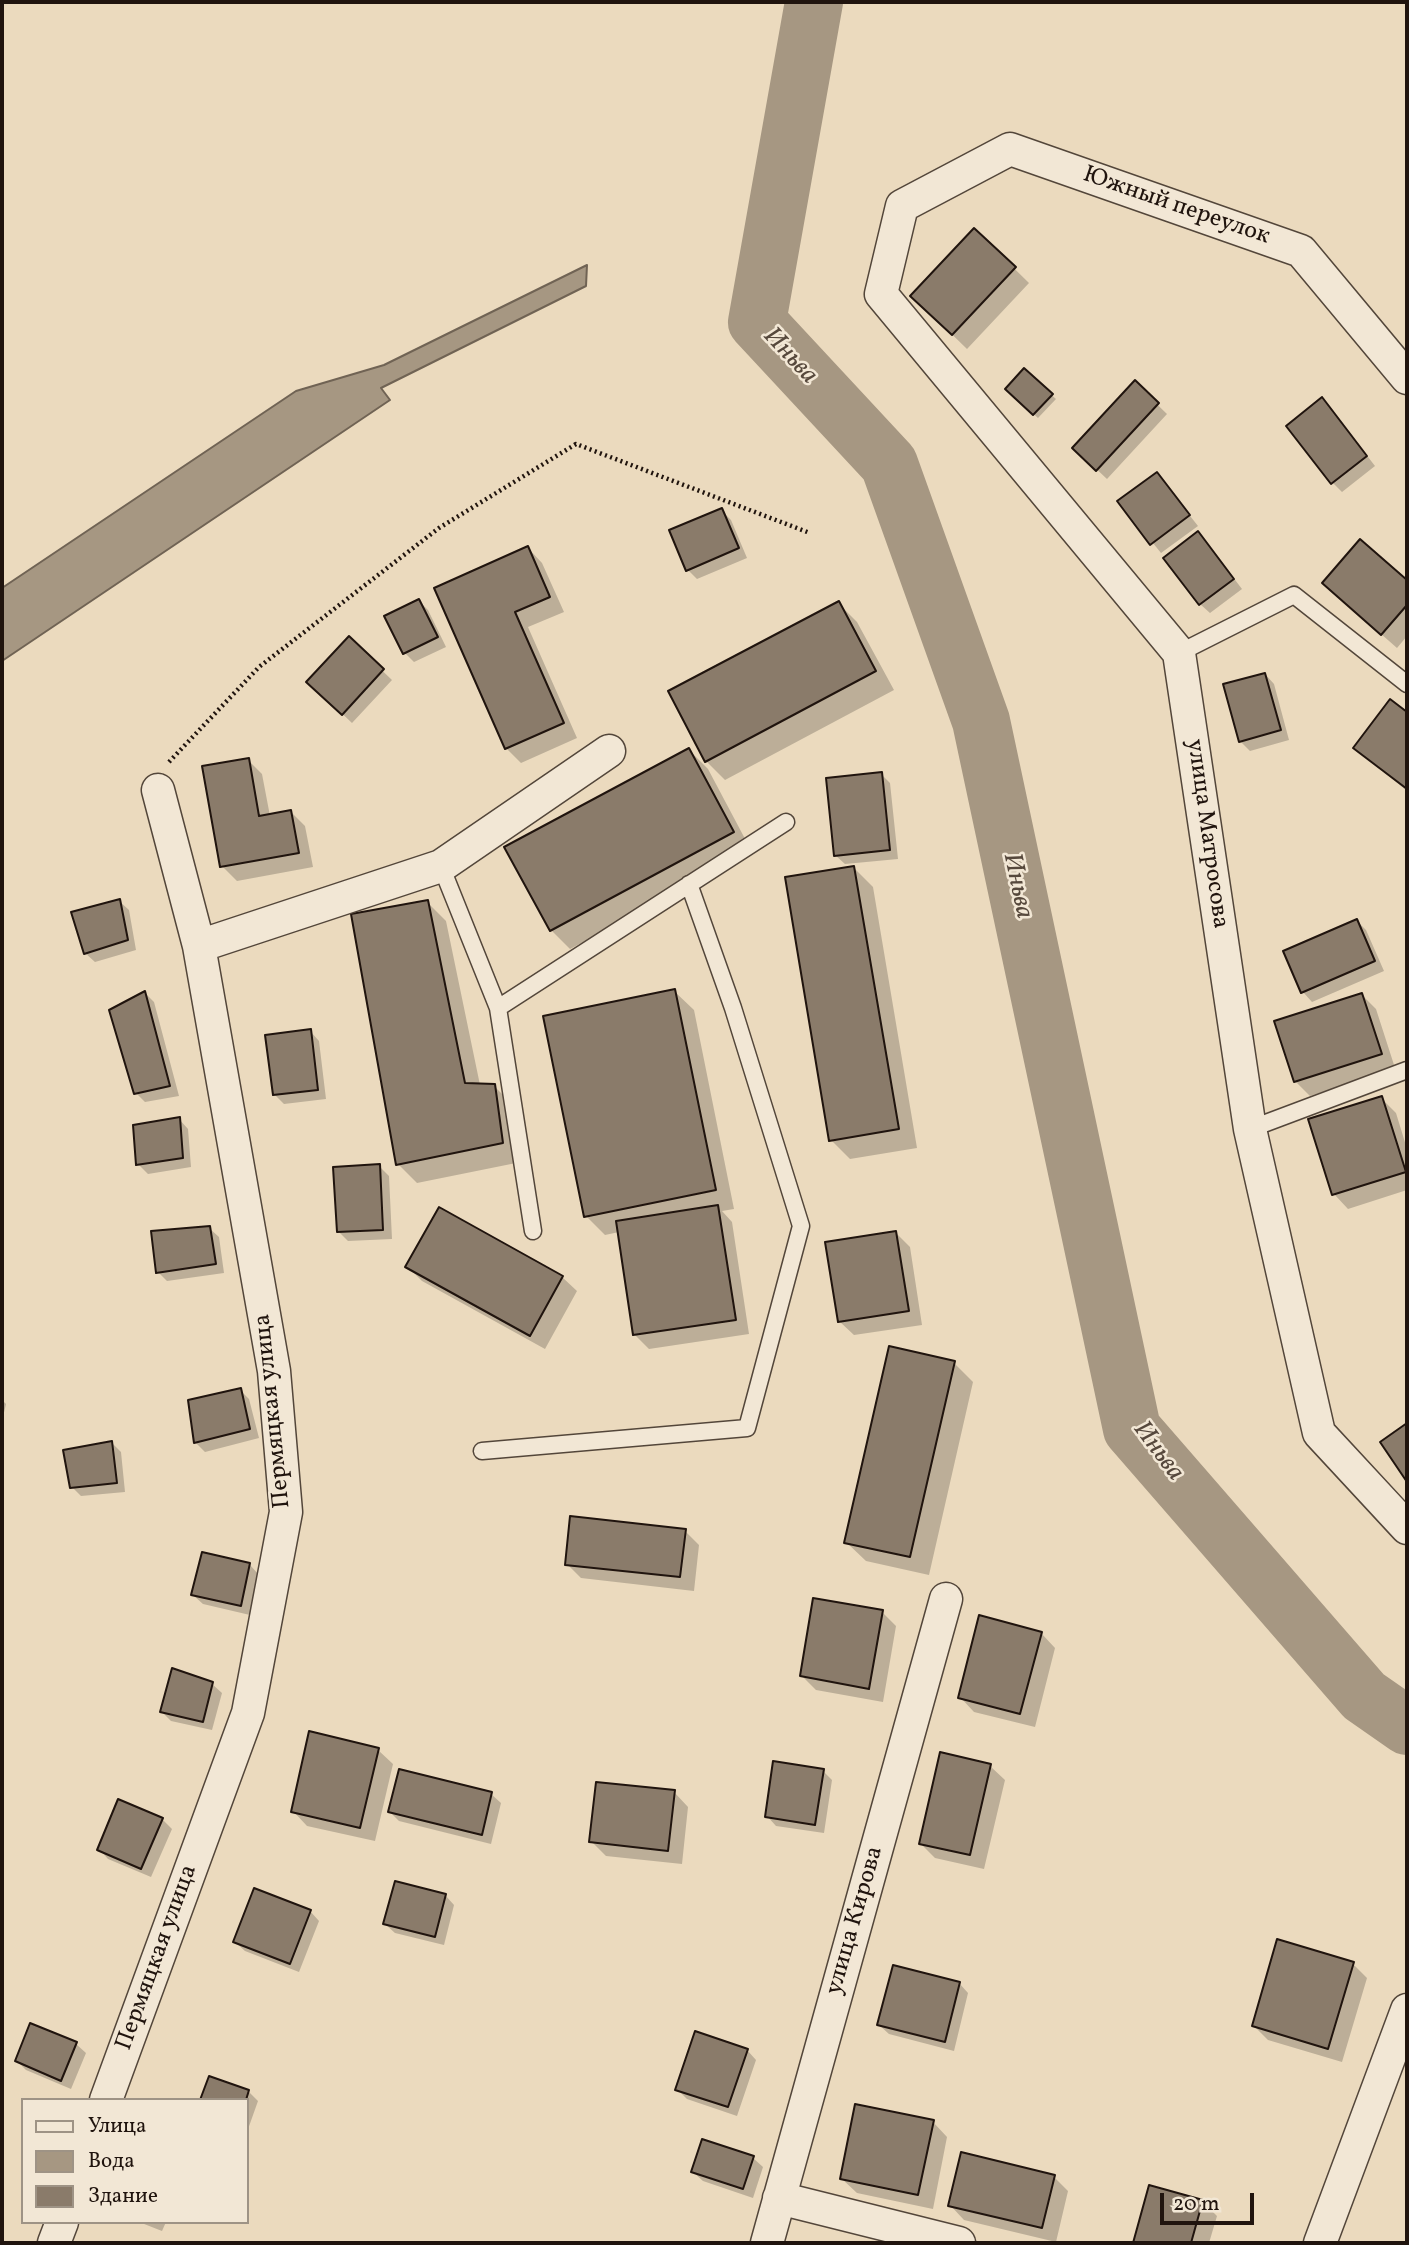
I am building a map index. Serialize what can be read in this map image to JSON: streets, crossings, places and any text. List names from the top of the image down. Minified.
{"streets":{"street":["Южный переулок","улица Матросова","Пермяцкая улица","улица Кирова"]},"crossings":[["Южный переулок","улица Матросова"]],"water":["Иньва"],"legend":["Улица","Вода","Здание"],"scale_bar":"20 m"}
